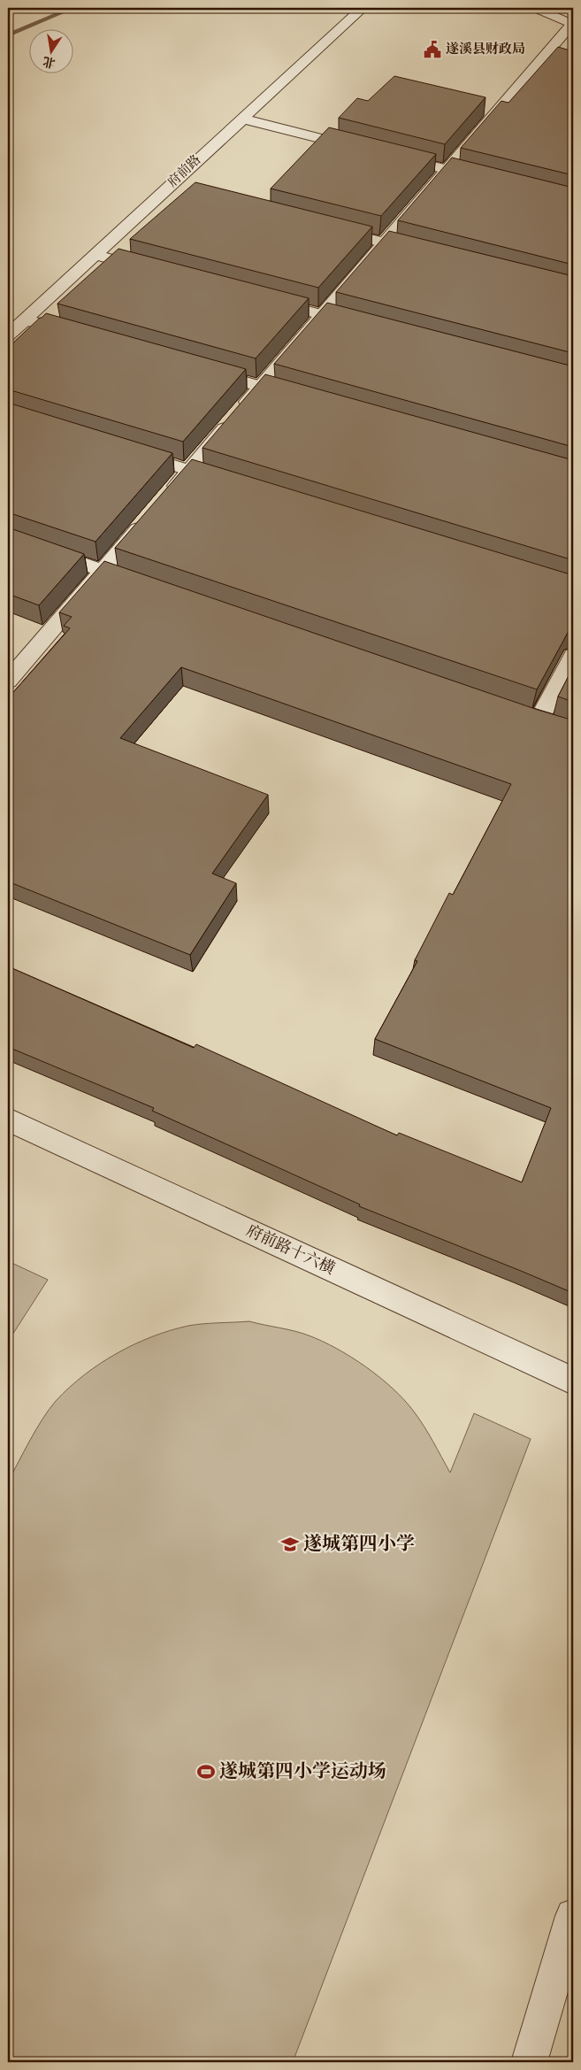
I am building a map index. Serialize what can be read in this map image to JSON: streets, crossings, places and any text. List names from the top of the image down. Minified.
{"streets":{"street":["府前路","府前路十六横"]},"places":{"public building":["遂溪县财政局"],"school or university":["遂城第四小学"],"sports":["遂城第四小学运动场"]},"north":"bottom"}
